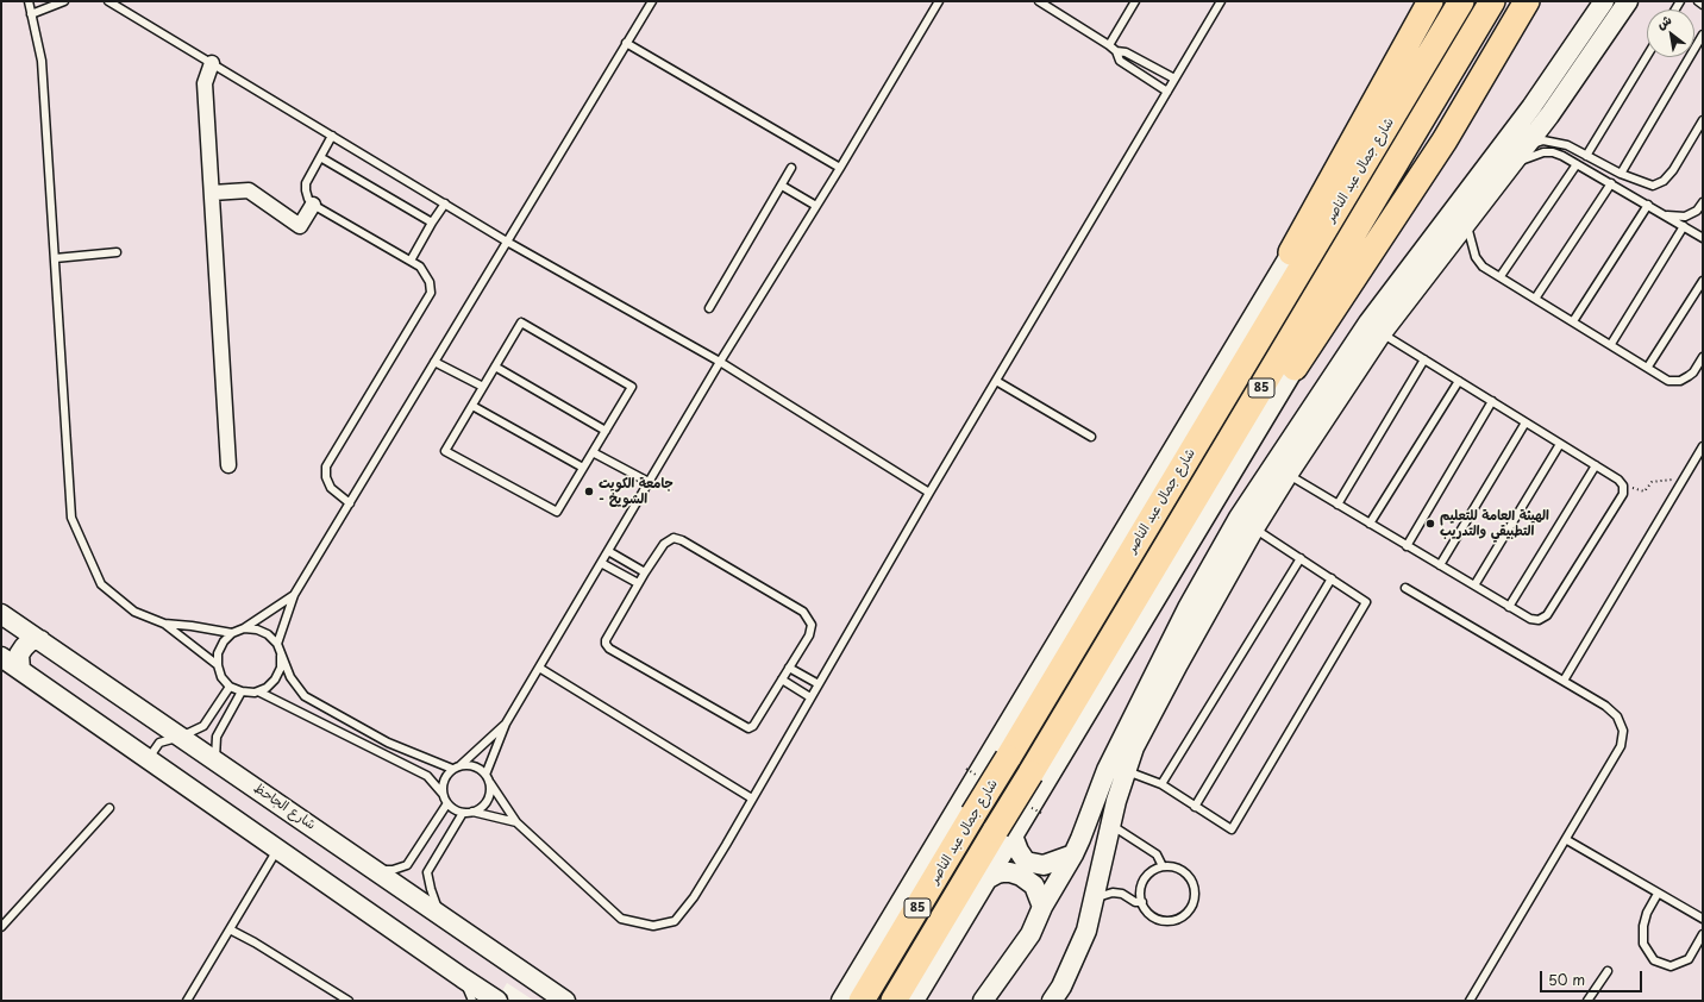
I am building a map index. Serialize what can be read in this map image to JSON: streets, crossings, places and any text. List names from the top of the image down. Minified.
{"streets":{"highway":["شارع جمال عبد الناصر","85"],"street":["شارع الجاحظ"]},"places":["جامعة الكويت - الشويخ","الهيئة العامة للتعليم التطبيقي والتدريب"],"scale_bar":"50 m","north":"top left"}
